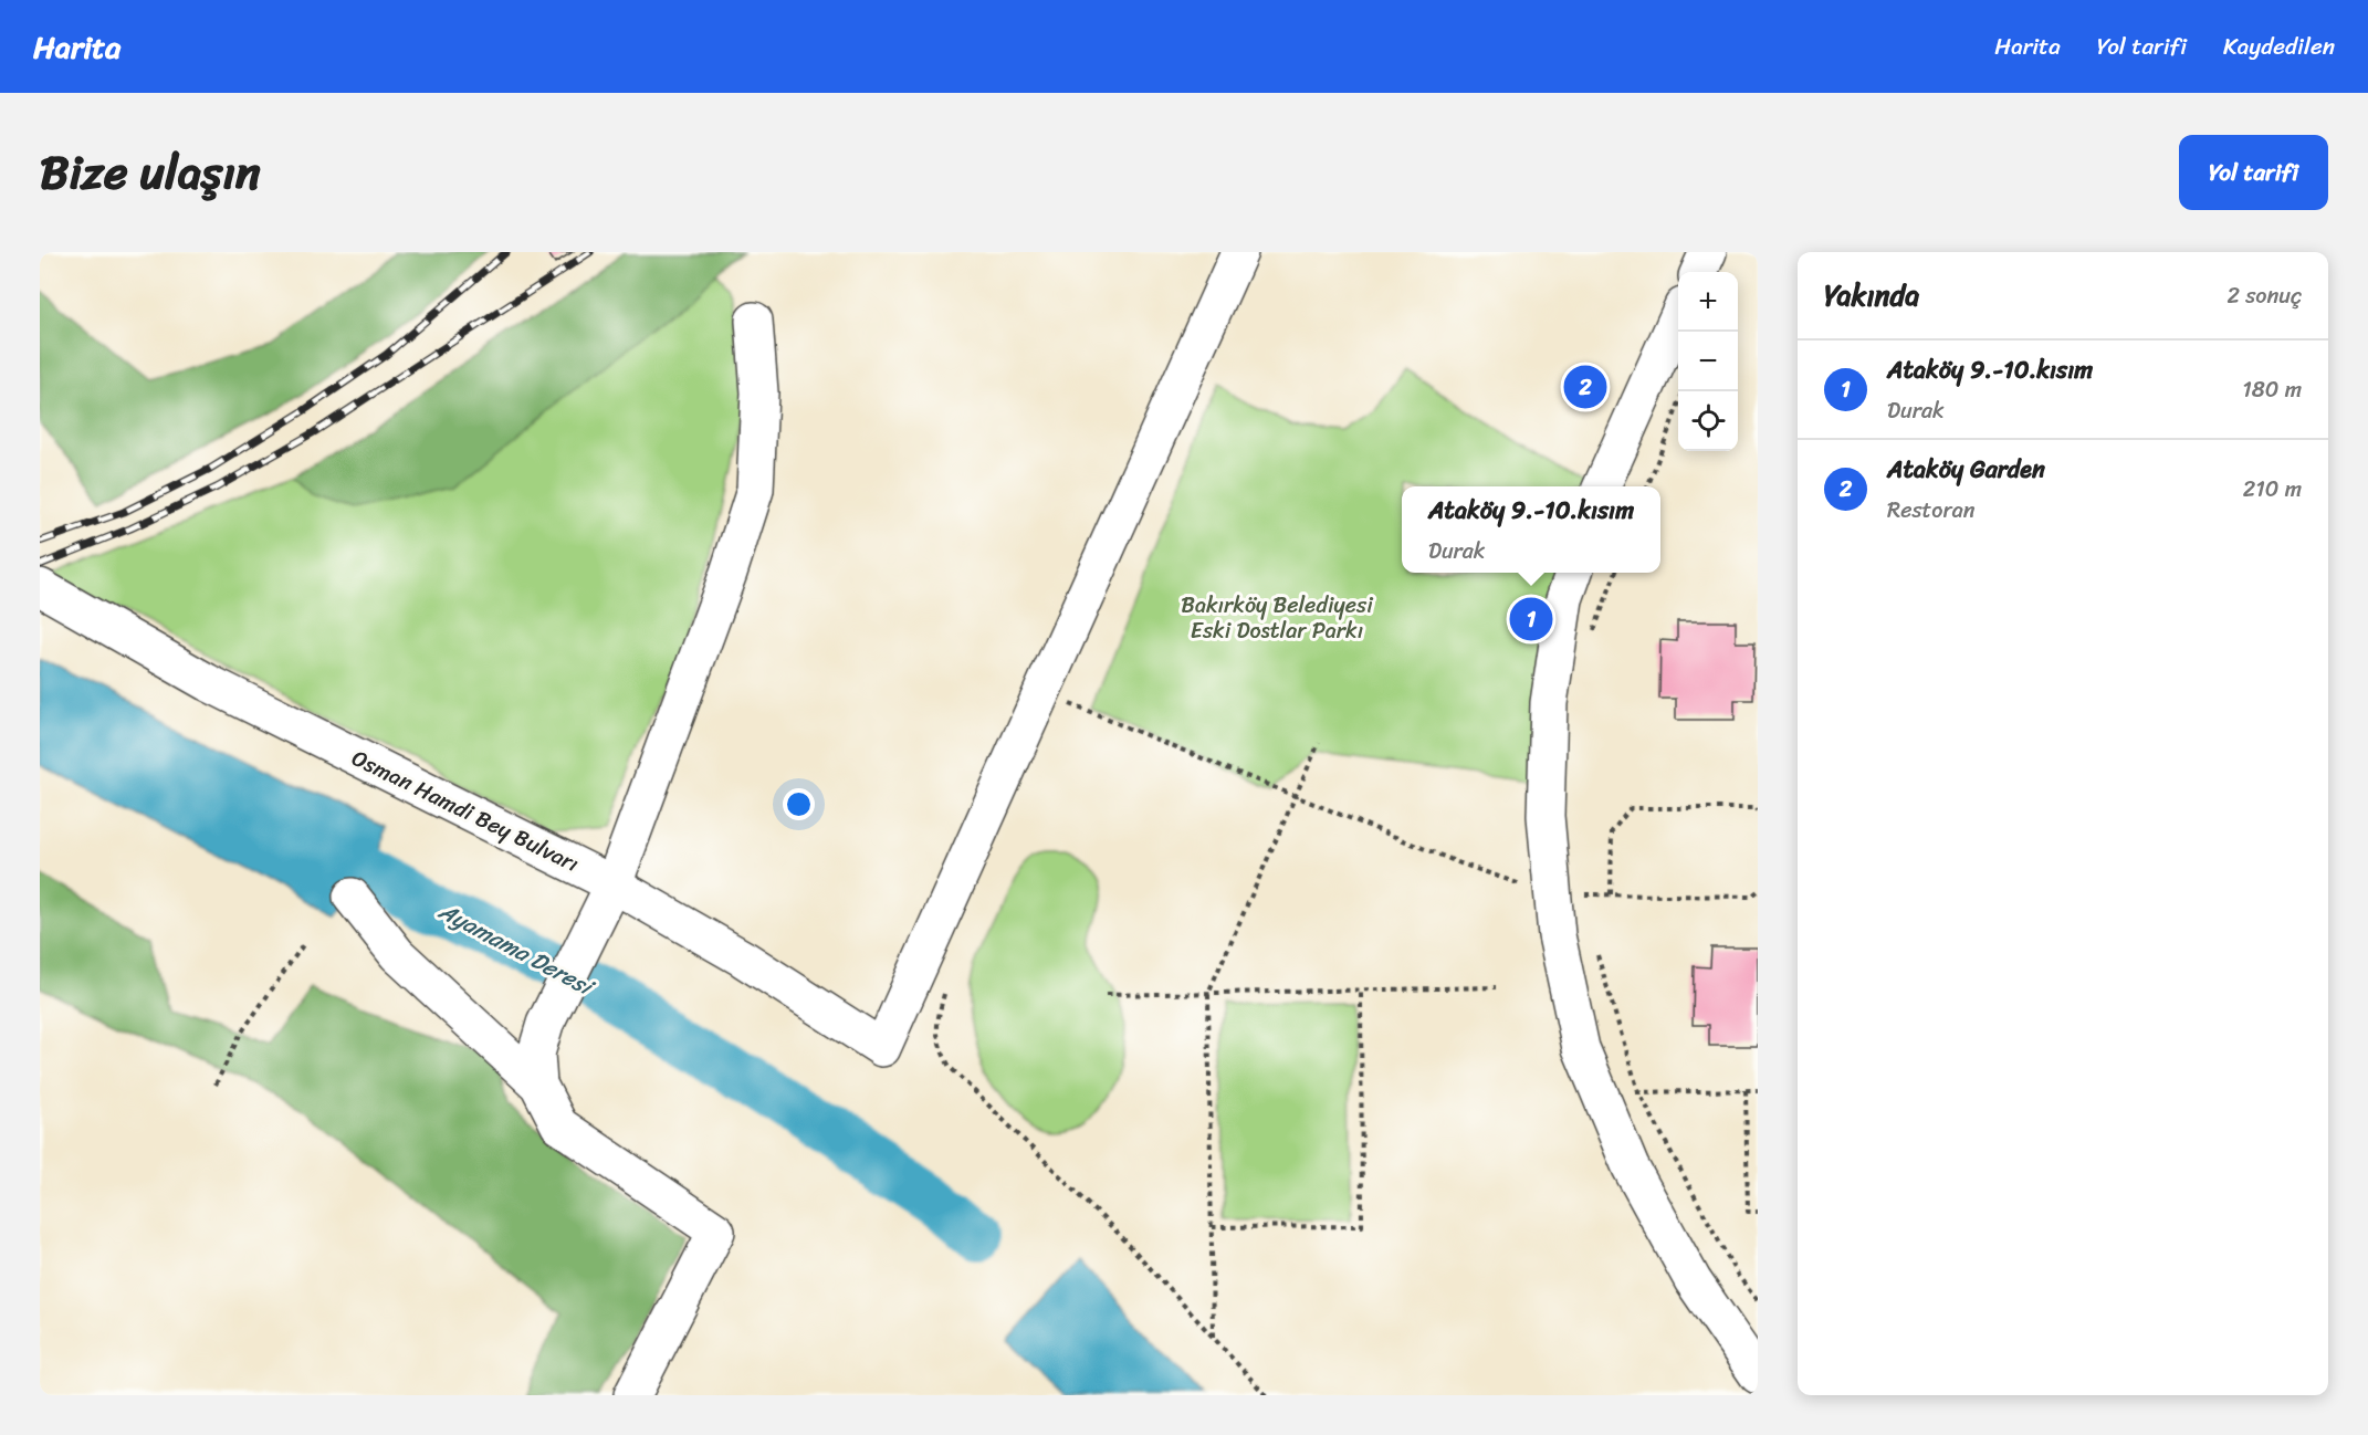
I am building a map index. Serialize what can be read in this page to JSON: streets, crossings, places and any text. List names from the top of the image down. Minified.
{"streets":{"street":["Osman Hamdi Bey Bulvarı"]},"water":["Ayamama Deresi"],"parks":["Bakırköy Belediyesi Eski Dostlar Parkı"],"page":{"header":"Harita","nav":["Harita","Yol tarifi","Kaydedilen"],"title":"Bize ulaşın","buttons":"Yol tarifi","heading":["Yakında","2 sonuç"],"map_buttons":["+","−"],"list":[{"mark":"1","name":"Ataköy 9.-10.kısım","note":"Durak","value":"180 m"},{"mark":"2","name":"Ataköy Garden","note":"Restoran","value":"210 m"}],"pins":["2","1"],"popup":["Ataköy 9.-10.kısım","Durak"]}}
